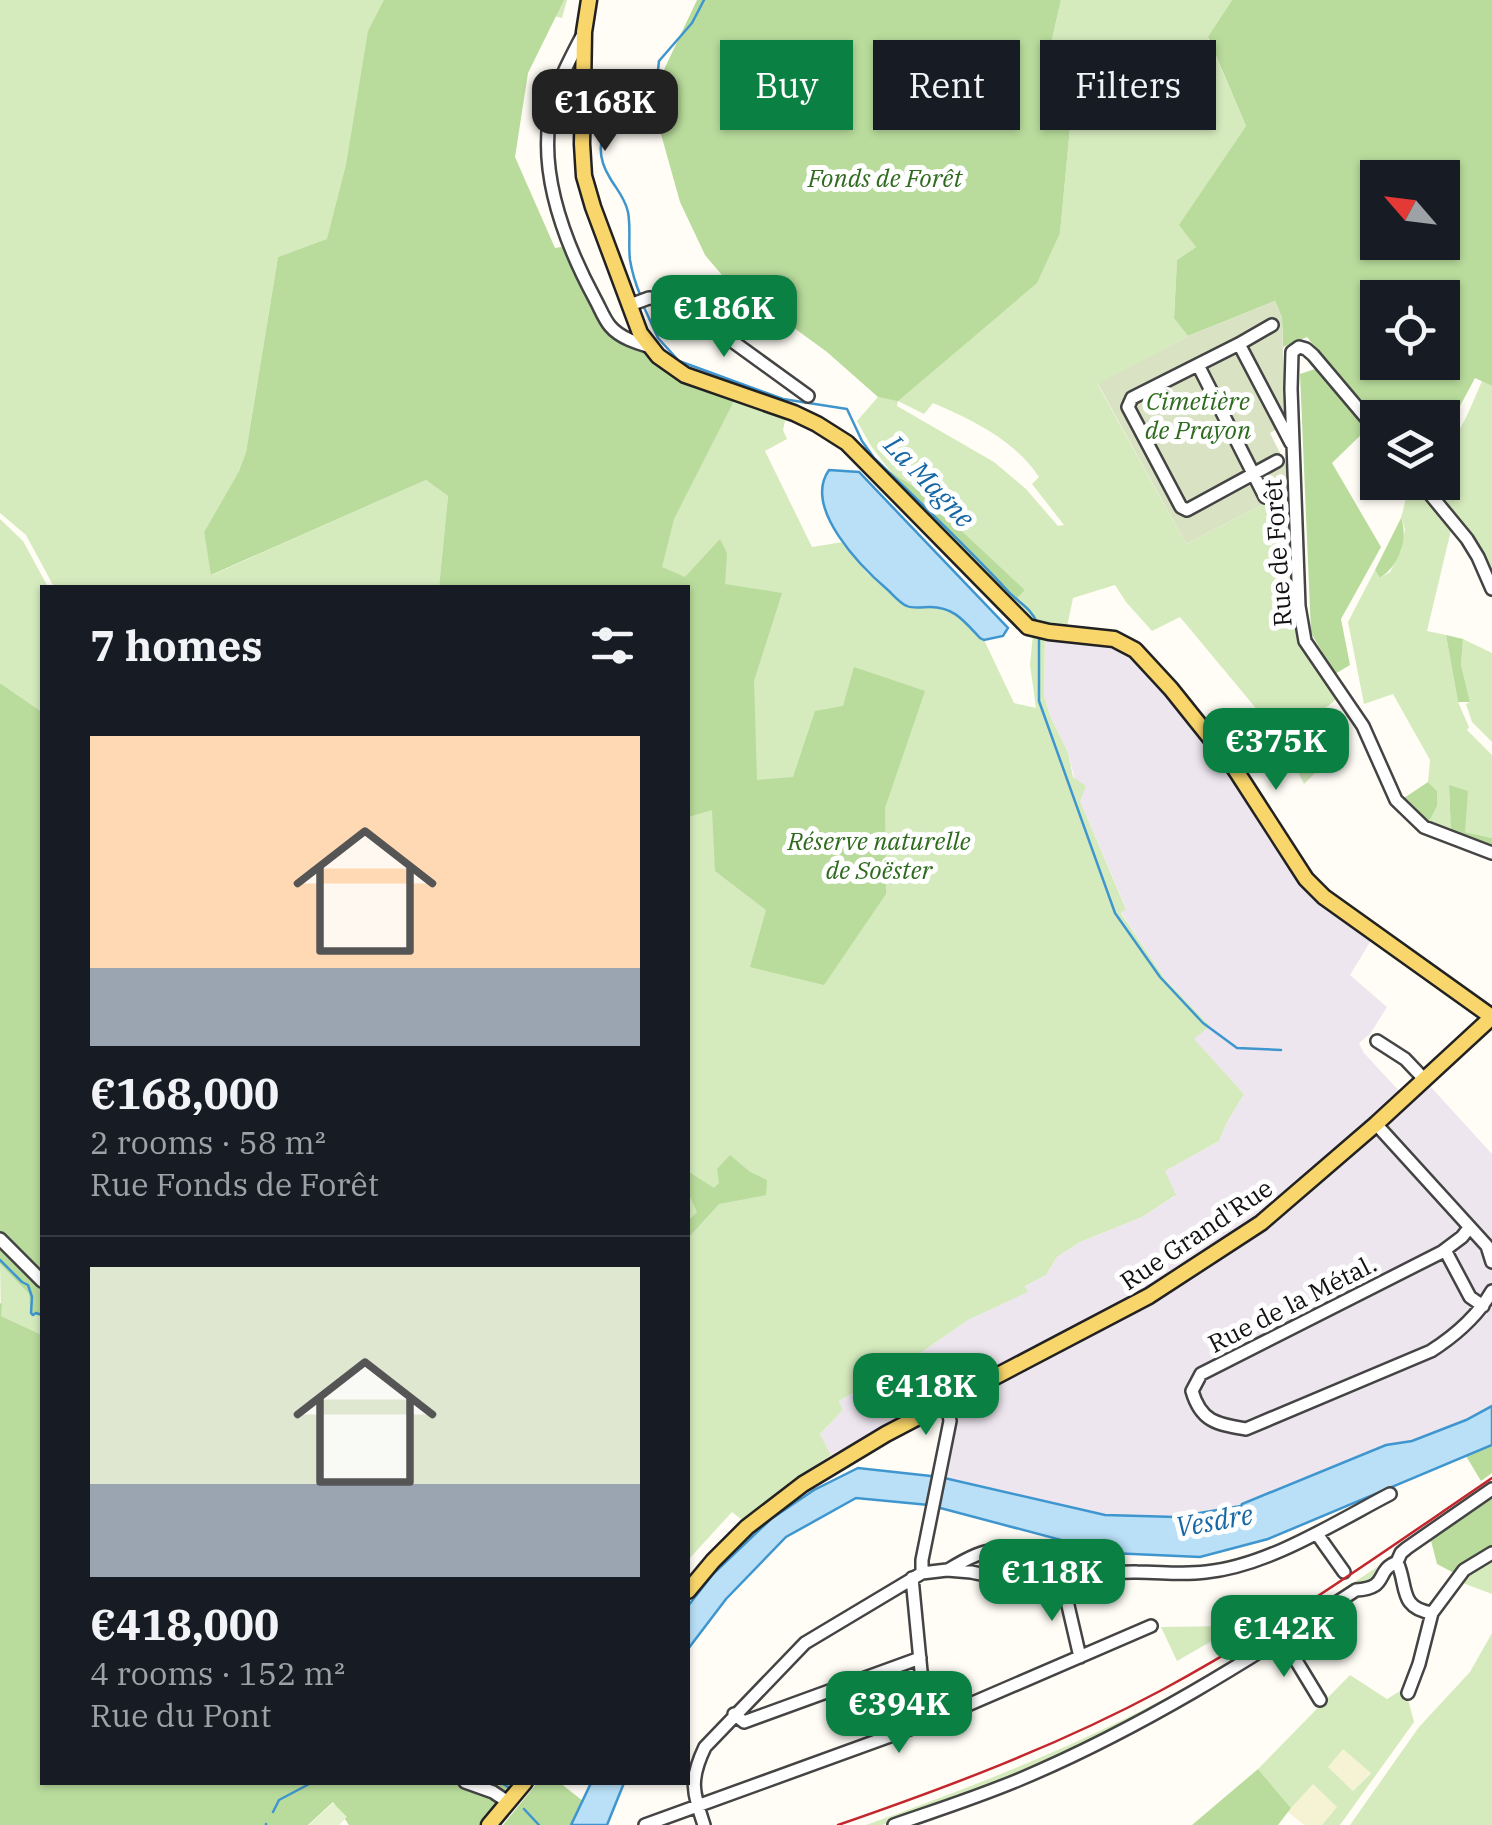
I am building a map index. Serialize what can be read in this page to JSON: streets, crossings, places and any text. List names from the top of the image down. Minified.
{"streets":{"main road":["Rue Grand'Rue"],"street":["Rue de Forêt","Rue de la Métal."]},"water":["La Magne","Vesdre"],"parks":["Fonds de Forêt","Cimetière de Prayon","Réserve naturelle de Soëster"],"north":"top left","page":{"chip":["Buy","Rent","Filters"],"price":["€168K","€186K","€375K","€418K","€118K","€142K","€394K"],"heading":"7 homes","list":[{"name":"€168,000","note":"2 rooms · 58 m² · Rue Fonds de Forêt"},{"name":"€418,000","note":"4 rooms · 152 m² · Rue du Pont"}]}}
